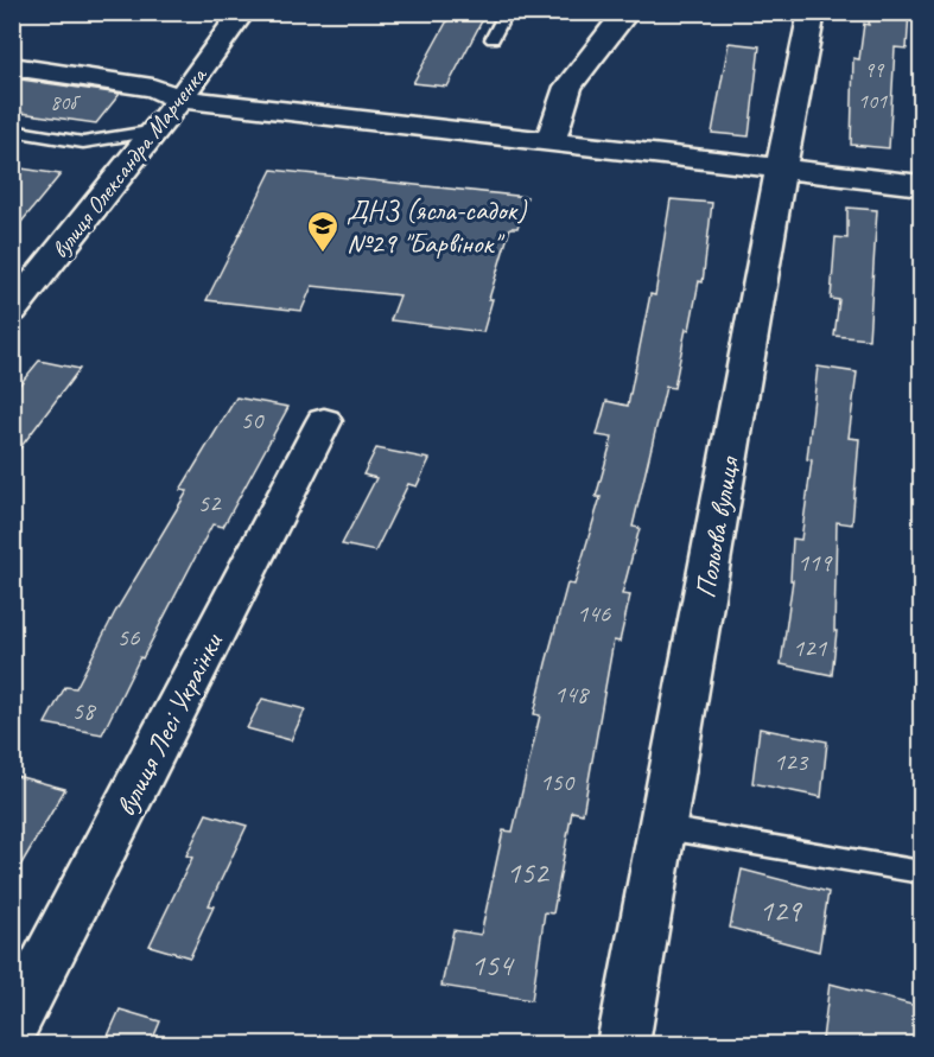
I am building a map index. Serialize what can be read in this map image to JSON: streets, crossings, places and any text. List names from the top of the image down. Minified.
{"streets":{"street":["вулиця Олександра Марченка","Польова вулиця","вулиця Лесі Українки"]},"places":{"school or university":["ДНЗ (ясла-садок) №29 \"Барвінок\""]},"house_numbers":["99","101","80б","50","52","119","146","56","121","148","58","123","150","152","129","154"]}
